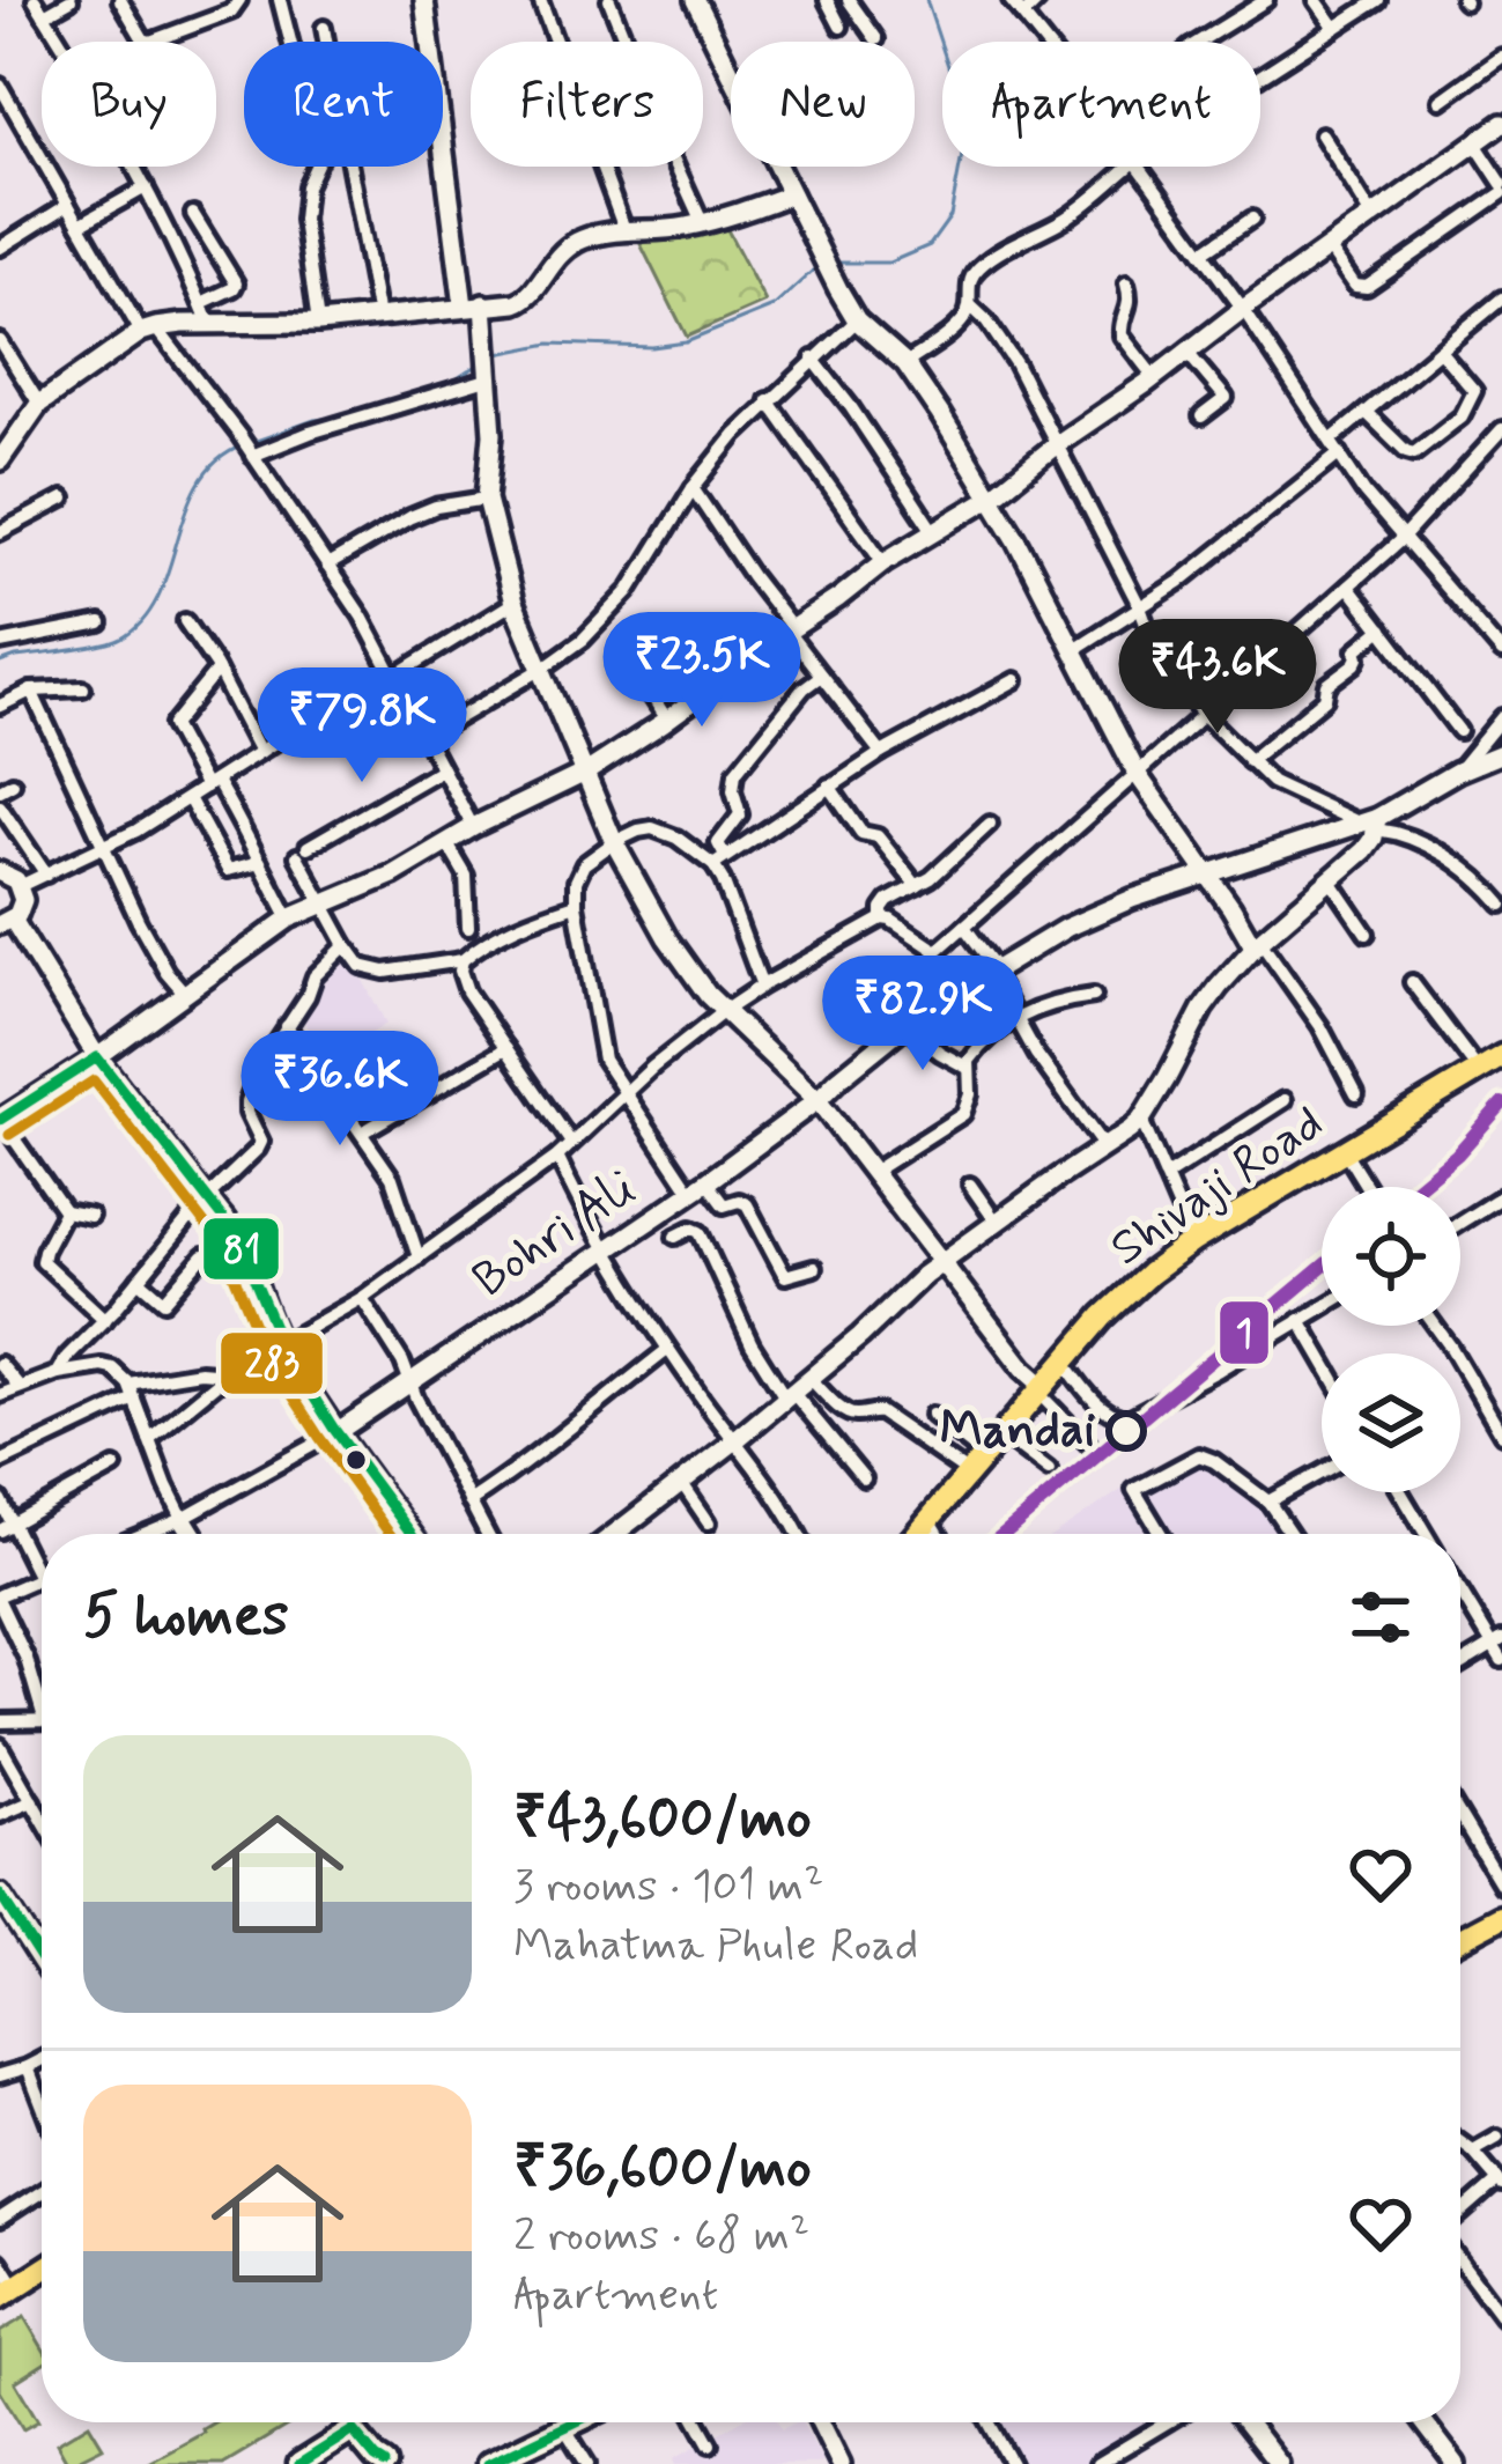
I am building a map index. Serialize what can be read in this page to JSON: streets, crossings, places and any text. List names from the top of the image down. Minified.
{"streets":{"highway":["Shivaji Road"],"street":["Bohri Ali"]},"places":["Mandai"],"lines":["transit line 81","transit line 283","transit line 1"],"page":{"chip":["Buy","Rent","Filters","New","Apartment"],"price":["₹23.5K","₹43.6K","₹79.8K","₹82.9K","₹36.6K"],"heading":"5 homes","list":[{"name":"₹43,600/mo","note":"3 rooms · 101 m² · Mahatma Phule Road"},{"name":"₹36,600/mo","note":"2 rooms · 68 m² · Apartment"}]}}
